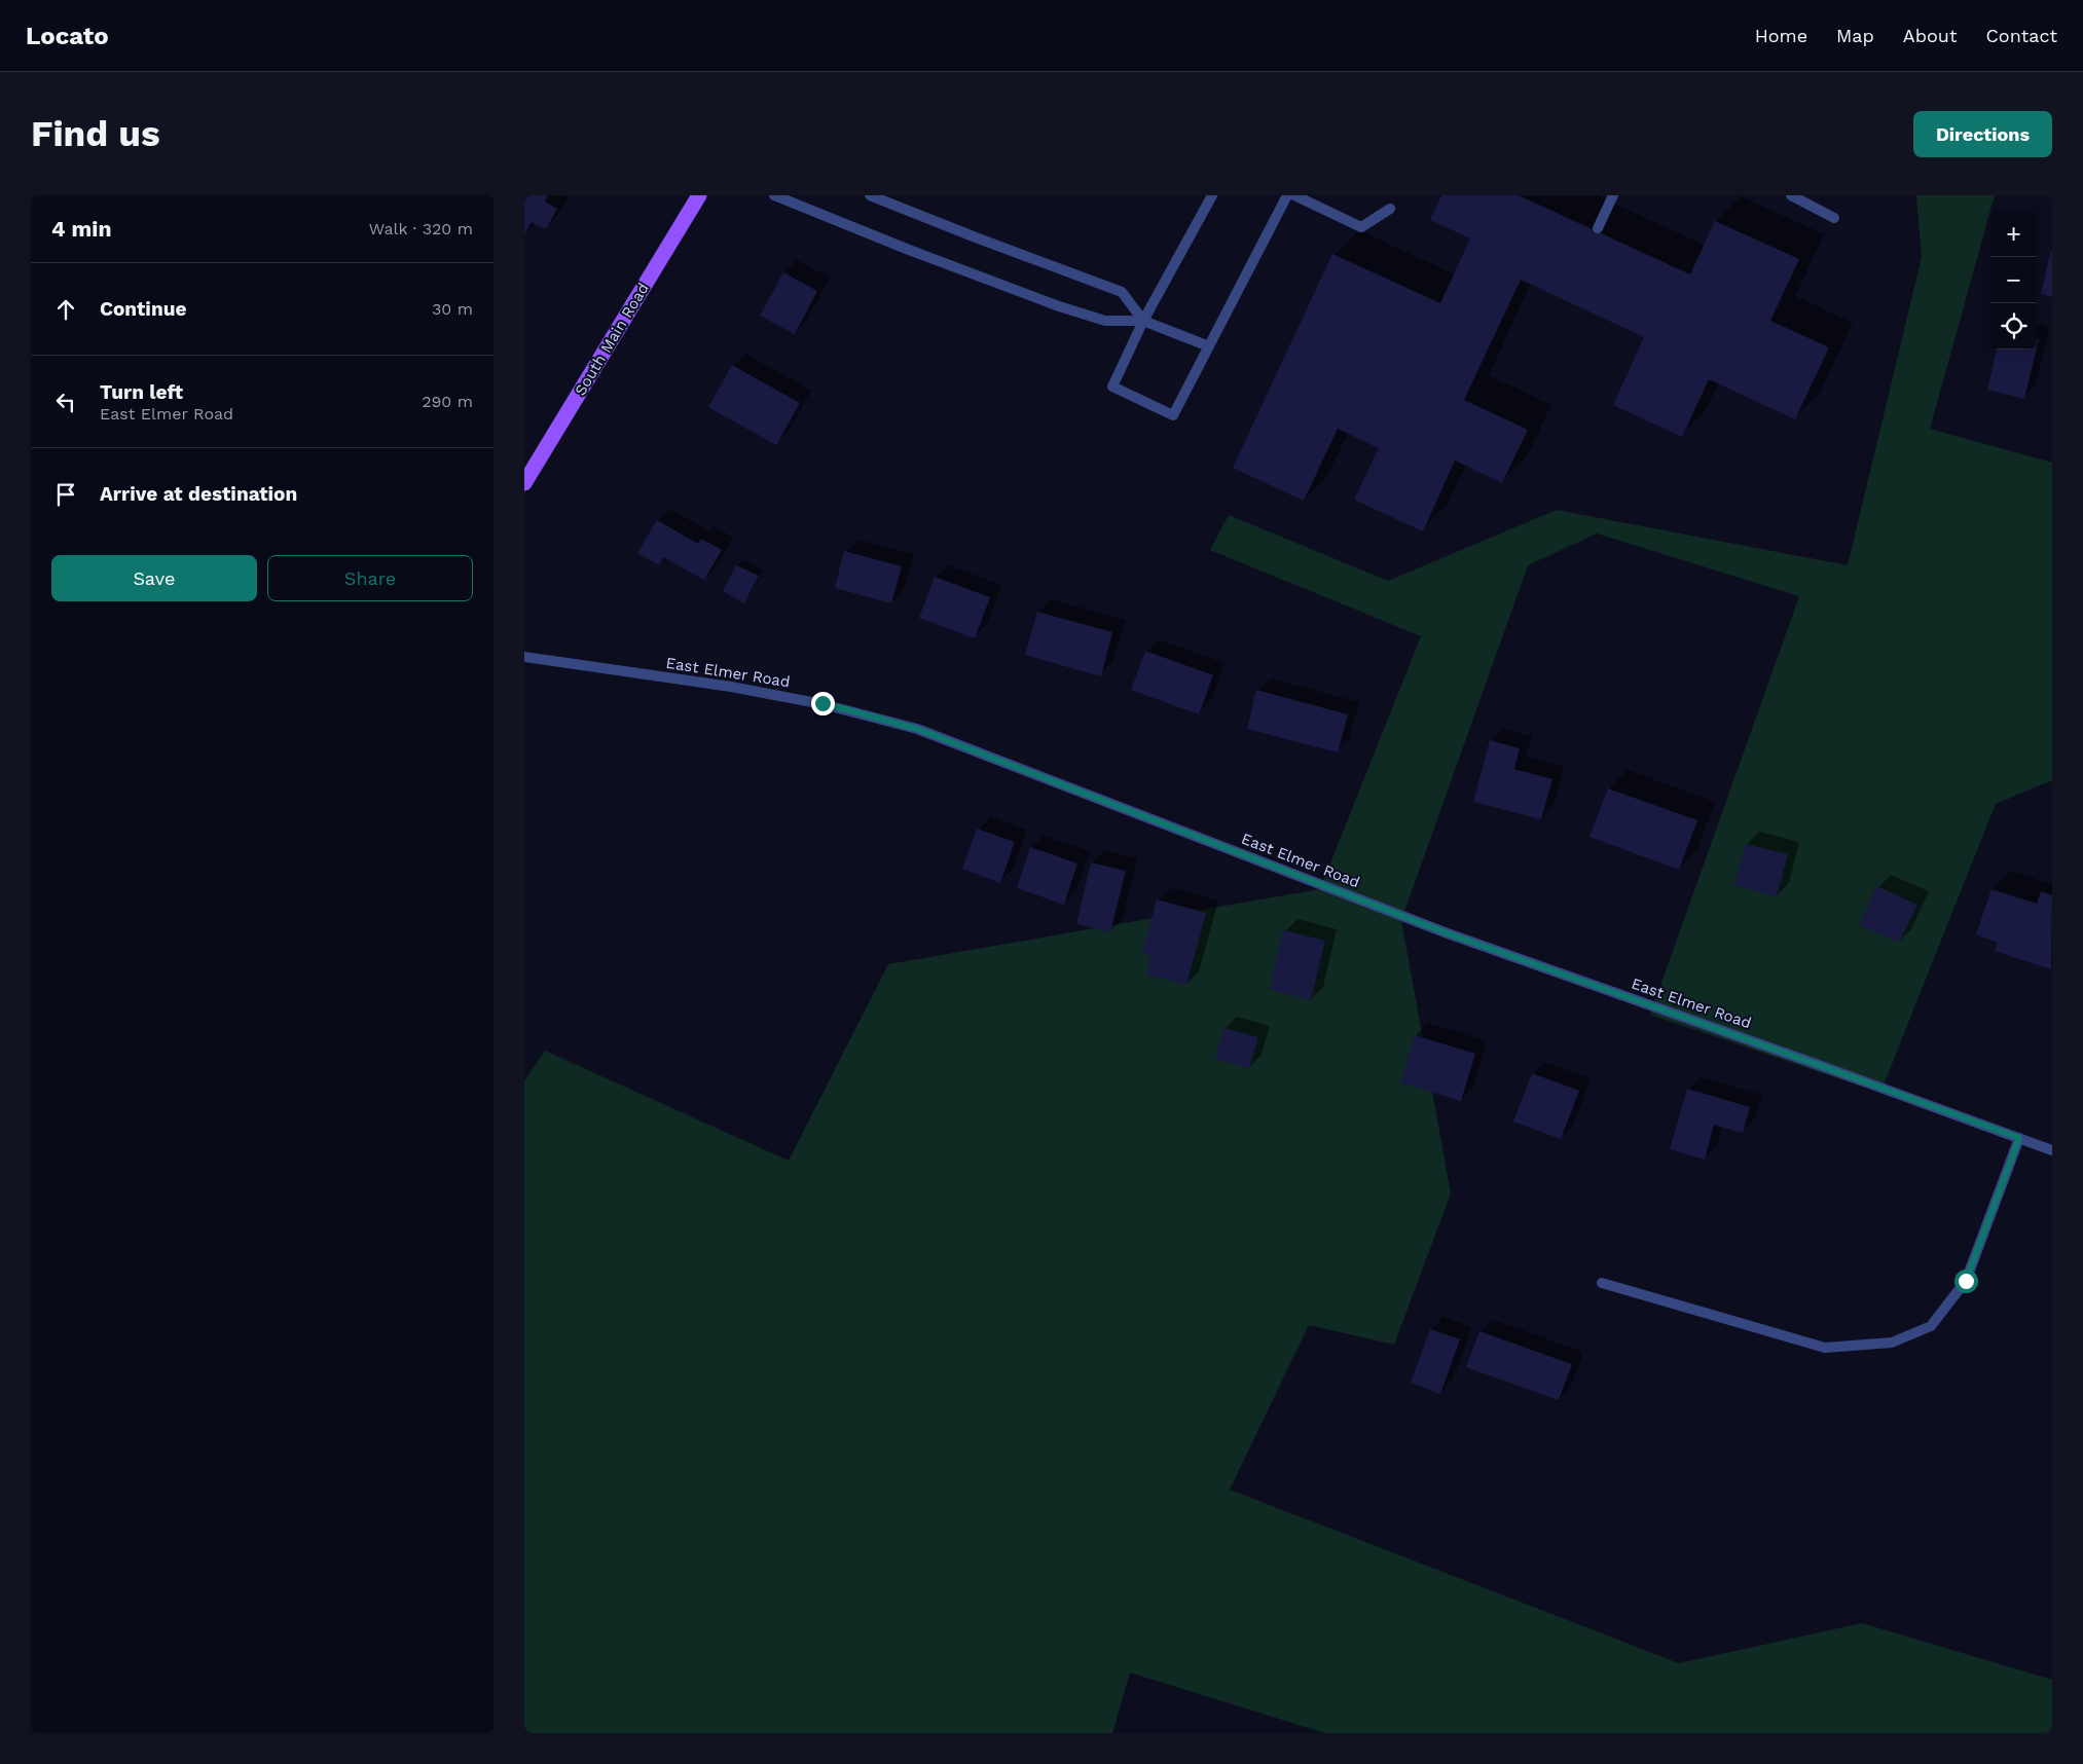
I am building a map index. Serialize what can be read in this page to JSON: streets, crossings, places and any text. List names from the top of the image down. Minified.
{"streets":{"main road":["South Main Road"],"street":["East Elmer Road"]},"page":{"header":"Locato","nav":["Home","Map","About","Contact"],"buttons":["Directions",["Save","Share"]],"title":"Find us","heading":["4 min","Walk · 320 m"],"map_buttons":["+","−"],"list":[["Continue","30 m"],["Turn left","East Elmer Road","290 m"],"Arrive at destination"]}}
